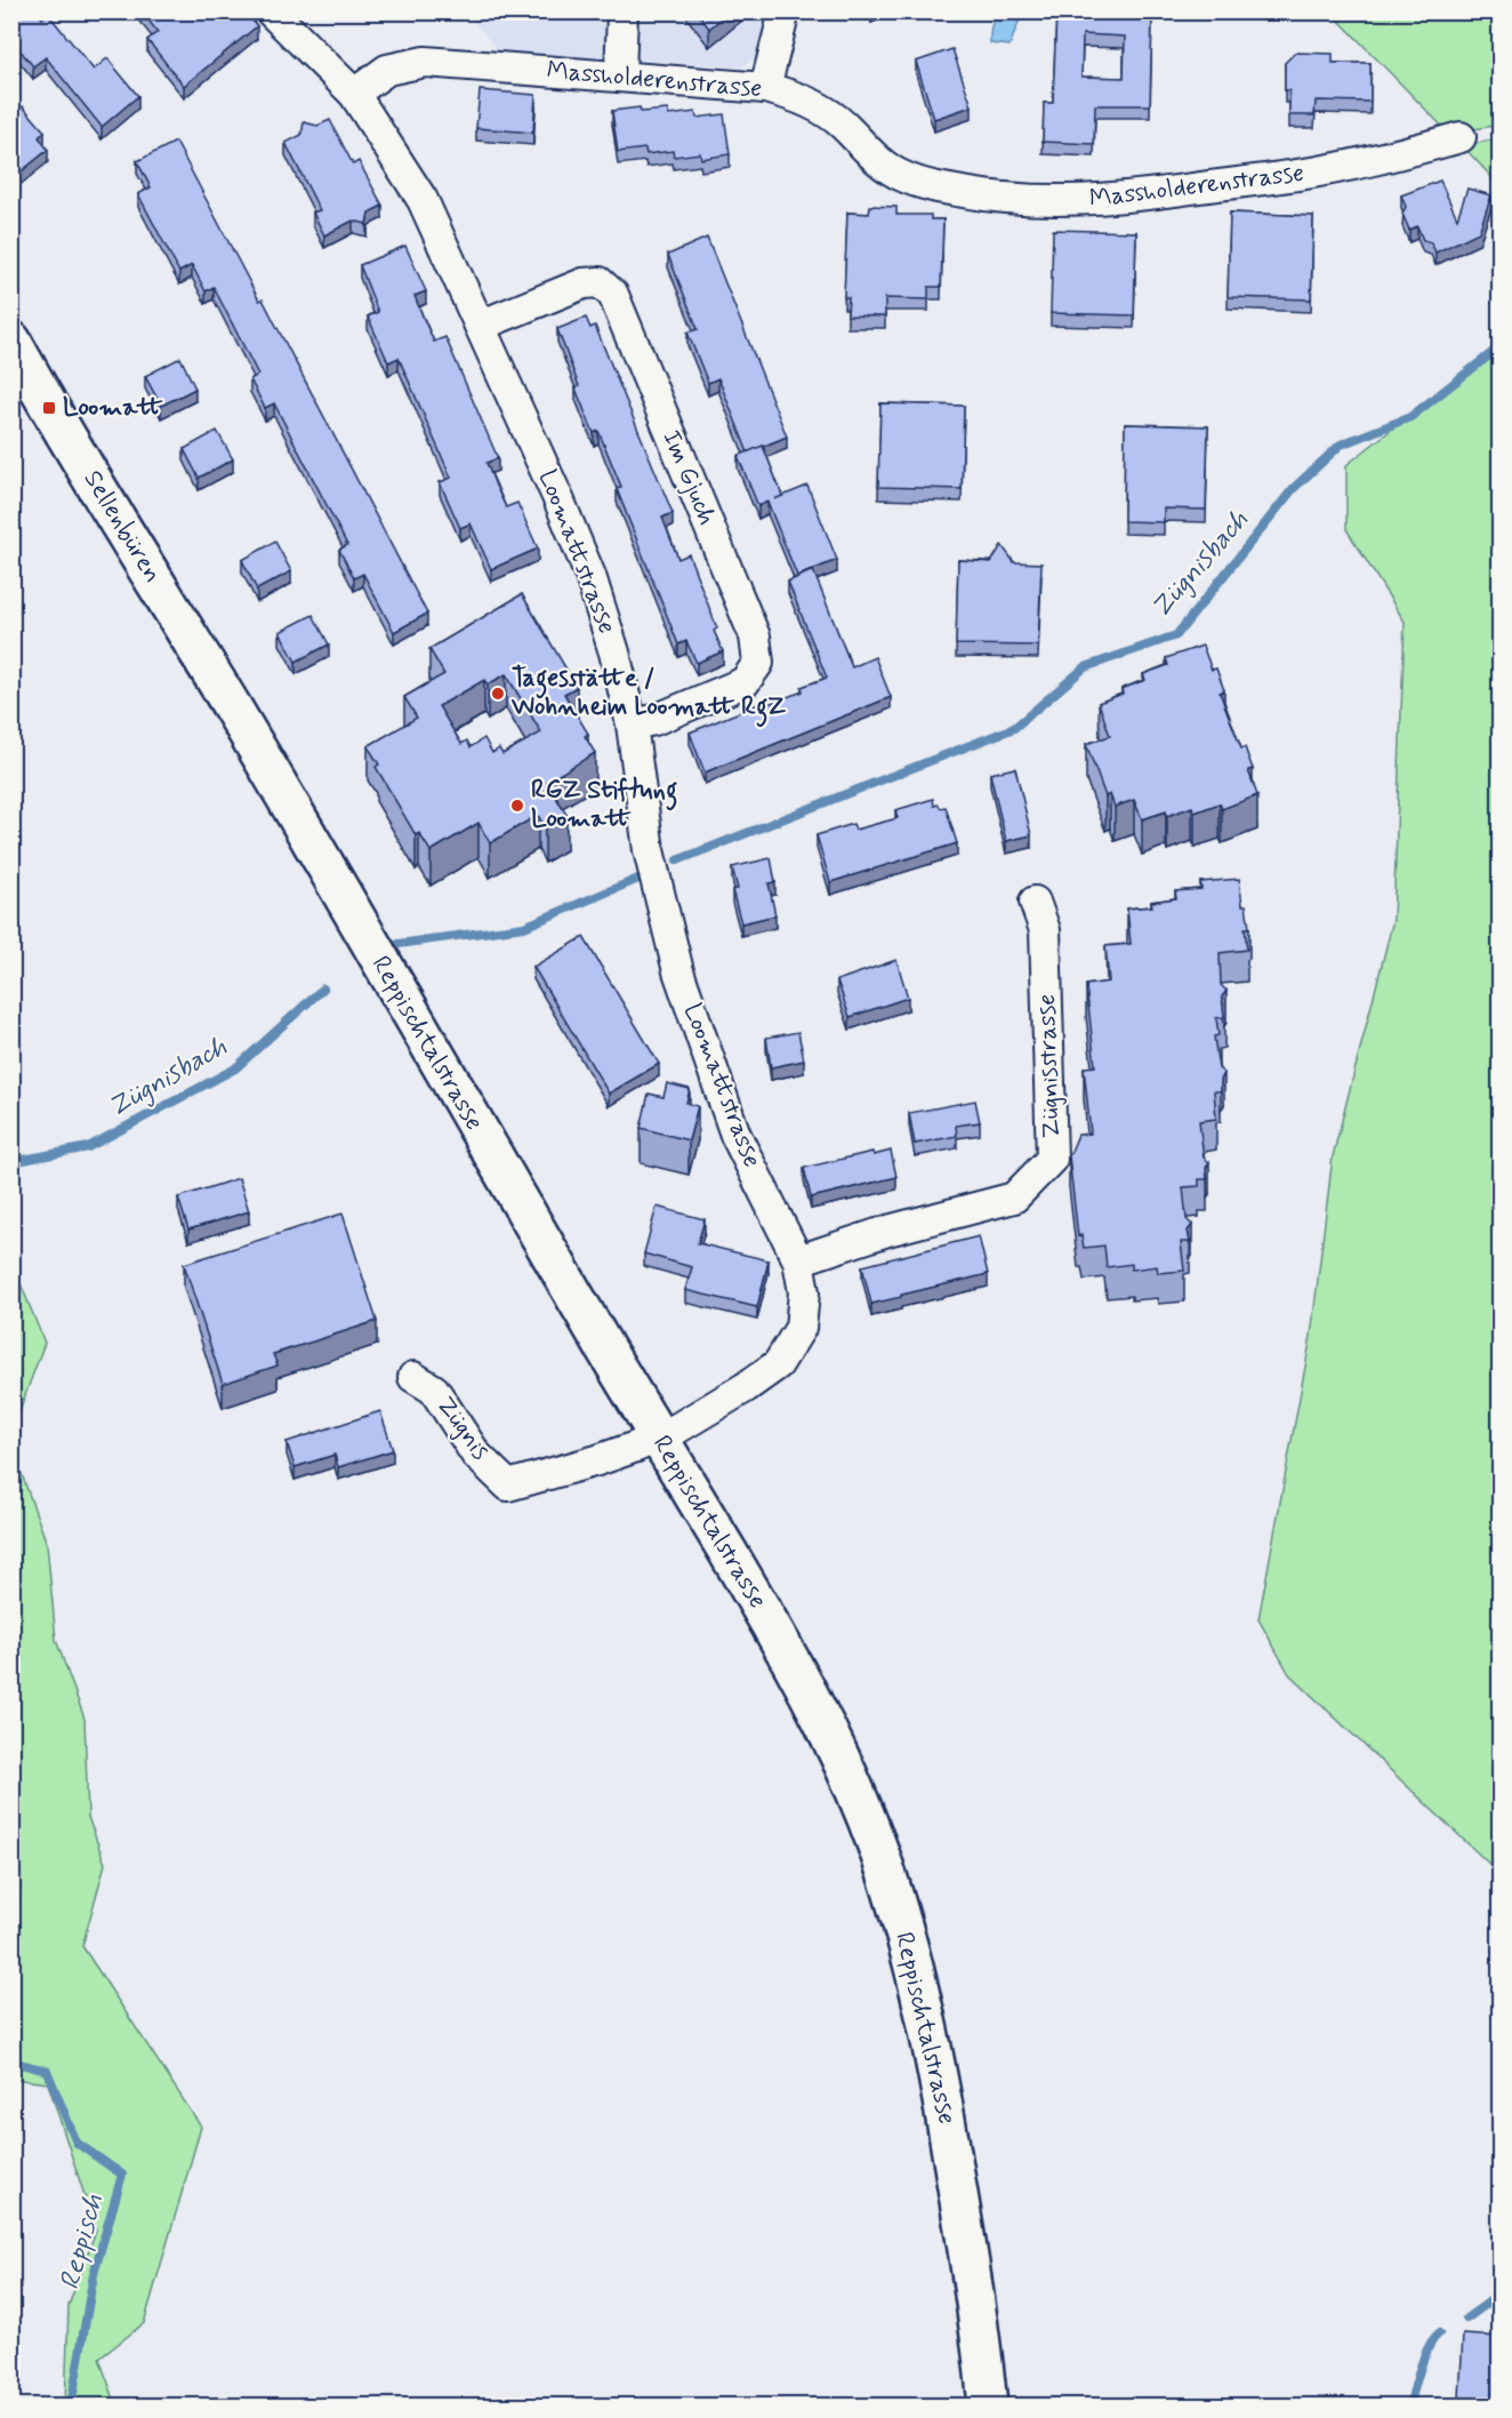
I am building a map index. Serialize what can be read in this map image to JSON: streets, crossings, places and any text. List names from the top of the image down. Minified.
{"streets":{"main road":["Sellenbüren","Reppischtalstrasse"],"street":["Massholderenstrasse","Im Gjuch","Loomattstrasse","Zügnisstrasse","Zügnis"]},"crossings":[["Massholderenstrasse","Loomattstrasse"],["Im Gjuch","Loomattstrasse"],["Sellenbüren","Reppischtalstrasse"],["Loomattstrasse","Reppischtalstrasse"],["Loomattstrasse","Zügnisstrasse"],["Loomattstrasse","Zügnis"]],"water":["Zügnisbach","Reppisch"],"places":{"transit":["Loomatt"],"other":["Tagesstätte / Wohnheim Loomatt RgZ","RGZ Stiftung Loomatt"]}}
